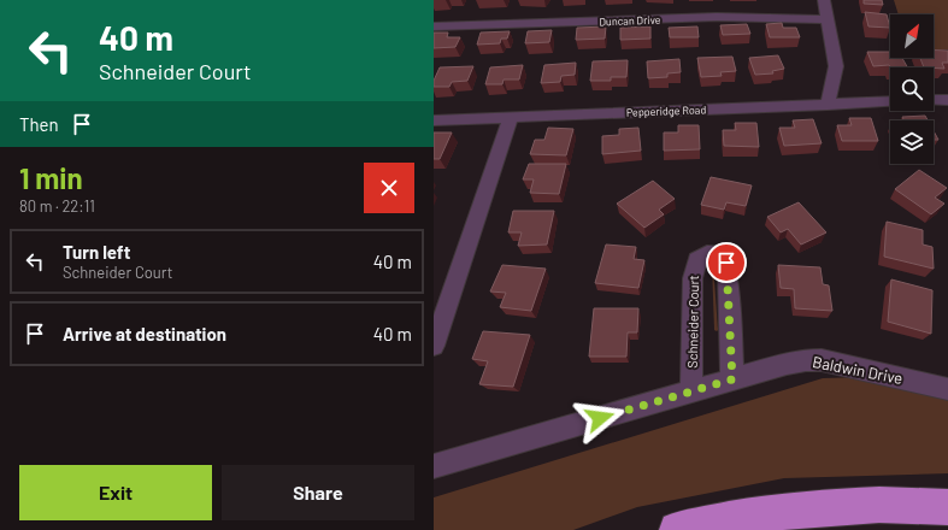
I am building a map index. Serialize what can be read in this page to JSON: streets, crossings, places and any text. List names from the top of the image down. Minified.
{"streets":{"street":["Duncan Drive","Pepperidge Road","Schneider Court","Baldwin Drive"]},"crossings":[["Schneider Court","Baldwin Drive"]],"north":"top right","page":{"turn":["40 m","Schneider Court"],"then":"Then","heading":["1 min","80 m · 22:11"],"list":[{"name":"Turn left","note":"Schneider Court","value":"40 m"},{"name":"Arrive at destination","value":"40 m"}],"buttons":["Exit","Share"]}}
